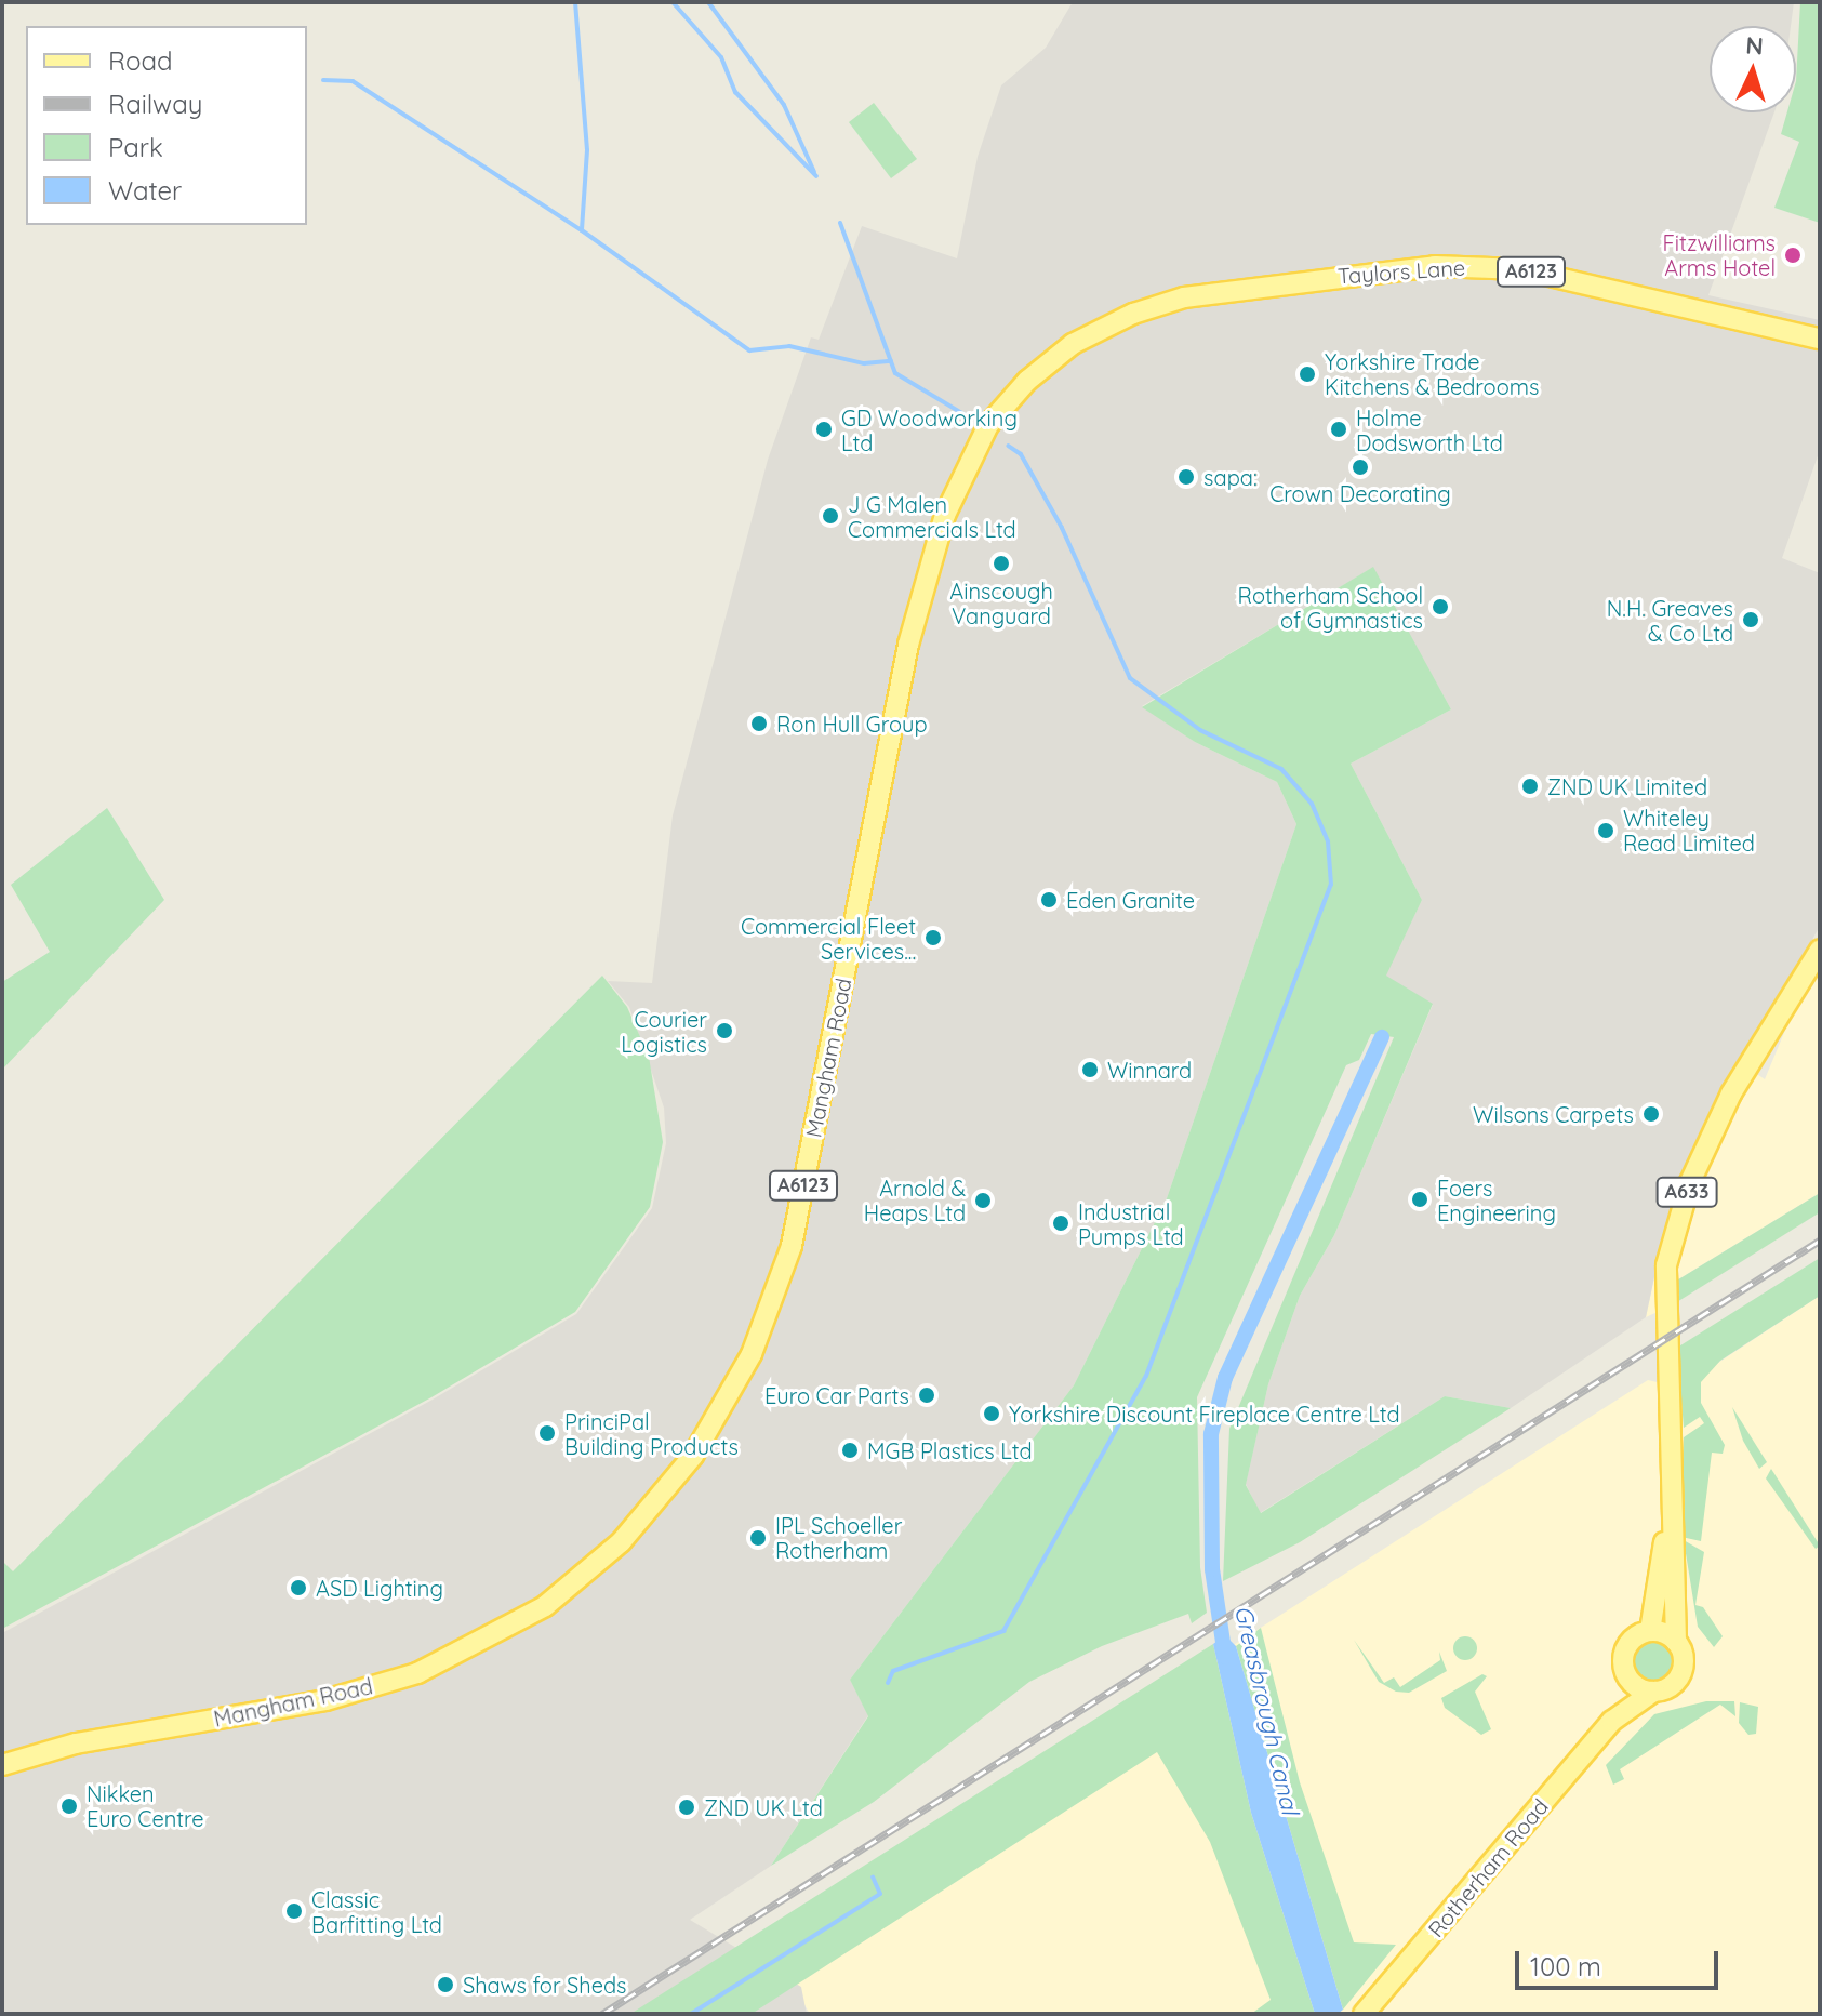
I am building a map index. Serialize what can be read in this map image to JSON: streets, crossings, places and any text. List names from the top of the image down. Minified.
{"streets":{"main road":["Taylors Lane","A6123","Mangham Road","A633","Rotherham Road"]},"crossings":[["Taylors Lane","Mangham Road"]],"water":["Greasbrough Canal"],"places":["Fitzwilliams Arms Hotel","Yorkshire Trade Kitchens & Bedrooms","GD Woodworking Ltd","Holme Dodsworth Ltd","Crown Decorating","sapa:","J G Malen Commercials Ltd","Ainscough Vanguard","Rotherham School of Gymnastics","N.H. Greaves & Co Ltd","Ron Hull Group","ZND UK Limited","Whiteley Read Limited","Eden Granite","Commercial Fleet Services...","Courier Logistics","Winnard","Wilsons Carpets","Foers Engineering","Arnold & Heaps Ltd","Industrial Pumps Ltd","Euro Car Parts","Yorkshire Discount Fireplace Centre Ltd","PrinciPal Building Products","MGB Plastics Ltd","IPL Schoeller Rotherham","ASD Lighting","Nikken Euro Centre","ZND UK Ltd","Classic Barfitting Ltd","Shaws for Sheds"],"legend":["Road","Railway","Park","Water"],"scale_bar":"100 m","north":"top"}
